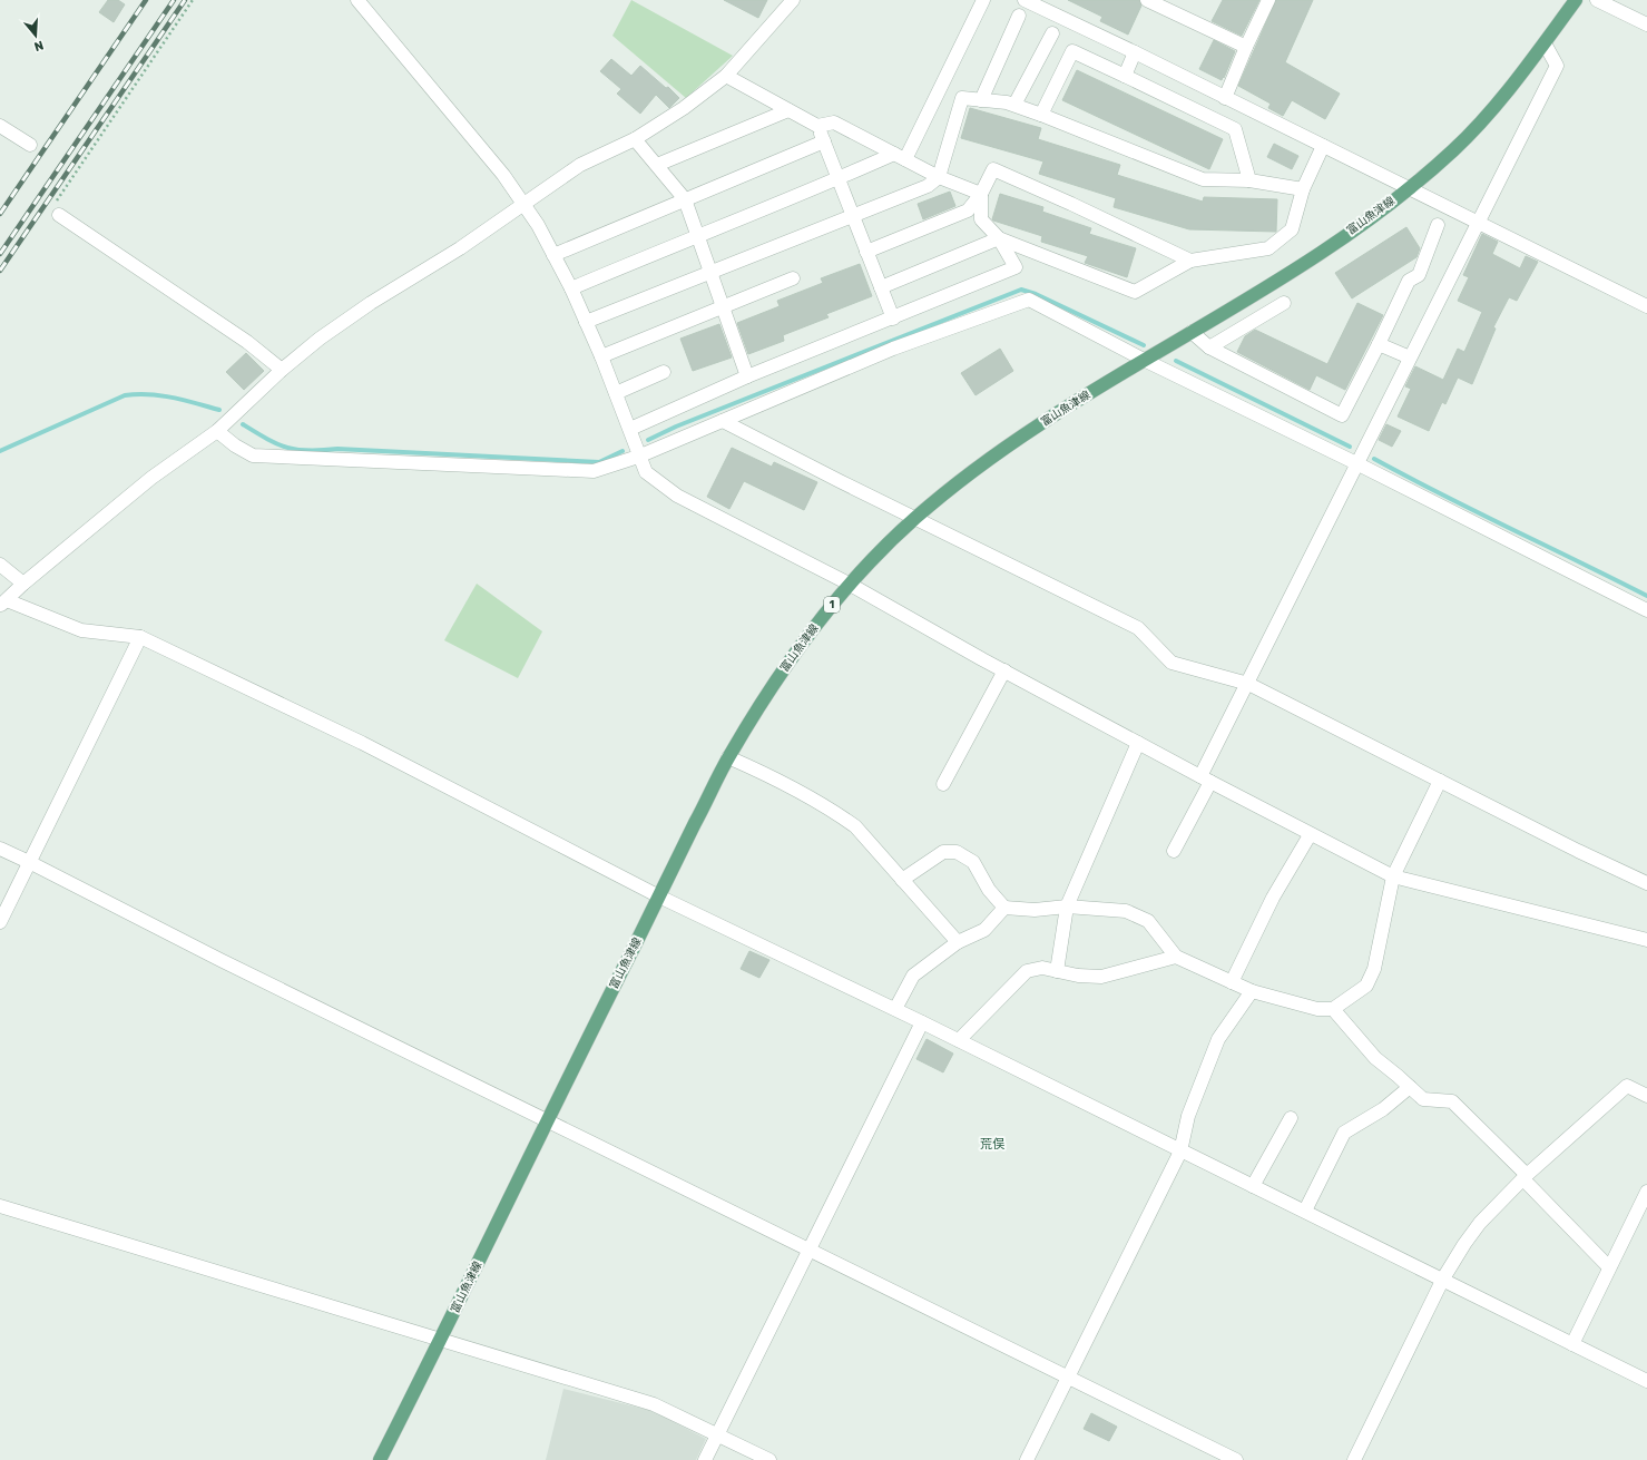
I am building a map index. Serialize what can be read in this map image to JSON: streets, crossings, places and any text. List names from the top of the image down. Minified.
{"streets":{"main road":["富山魚津線","1"]},"districts":["荒俣"],"north":"bottom"}
